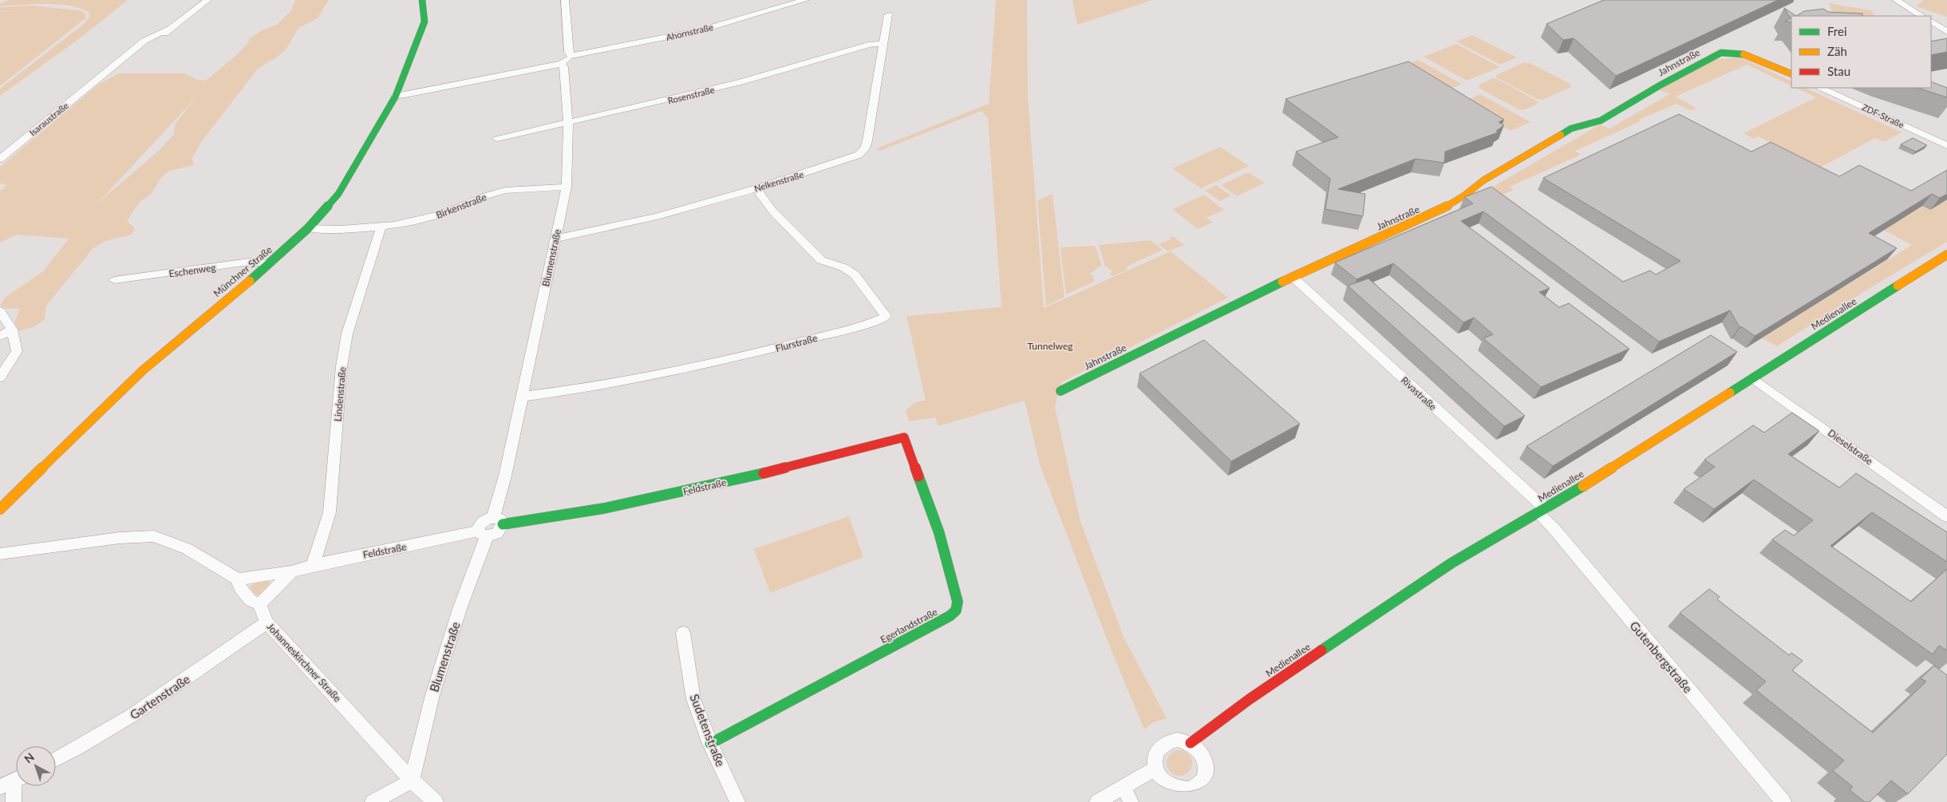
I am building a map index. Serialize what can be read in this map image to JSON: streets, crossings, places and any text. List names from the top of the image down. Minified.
{"streets":{"street":["Ahornstraße","Jahnstraße","Rosenstraße","ZDF-Straße","Isaraustraße","Nelkenstraße","Birkenstraße","Blumenstraße","Eschenweg","Münchner Straße","Medienallee","Flurstraße","Rivastraße","Lindenstraße","Dieselstraße","Feldstraße","Egerlandstraße","Gutenbergstraße","Johanneskirchner Straße","Gartenstraße","Sudetenstraße"]},"crossings":[["Jahnstraße","Rivastraße"],["Rosenstraße","Nelkenstraße"],["Rosenstraße","Blumenstraße"],["Nelkenstraße","Blumenstraße"],["Nelkenstraße","Flurstraße"],["Birkenstraße","Blumenstraße"],["Birkenstraße","Münchner Straße"],["Birkenstraße","Lindenstraße"],["Blumenstraße","Flurstraße"],["Blumenstraße","Feldstraße"],["Blumenstraße","Johanneskirchner Straße"],["Eschenweg","Münchner Straße"],["Medienallee","Rivastraße"],["Medienallee","Dieselstraße"],["Medienallee","Gutenbergstraße"],["Rivastraße","Gutenbergstraße"],["Lindenstraße","Feldstraße"],["Feldstraße","Egerlandstraße"],["Egerlandstraße","Sudetenstraße"],["Johanneskirchner Straße","Gartenstraße"]],"parks":["Tunnelweg"],"legend":["Frei","Zäh","Stau"],"north":"top left"}
